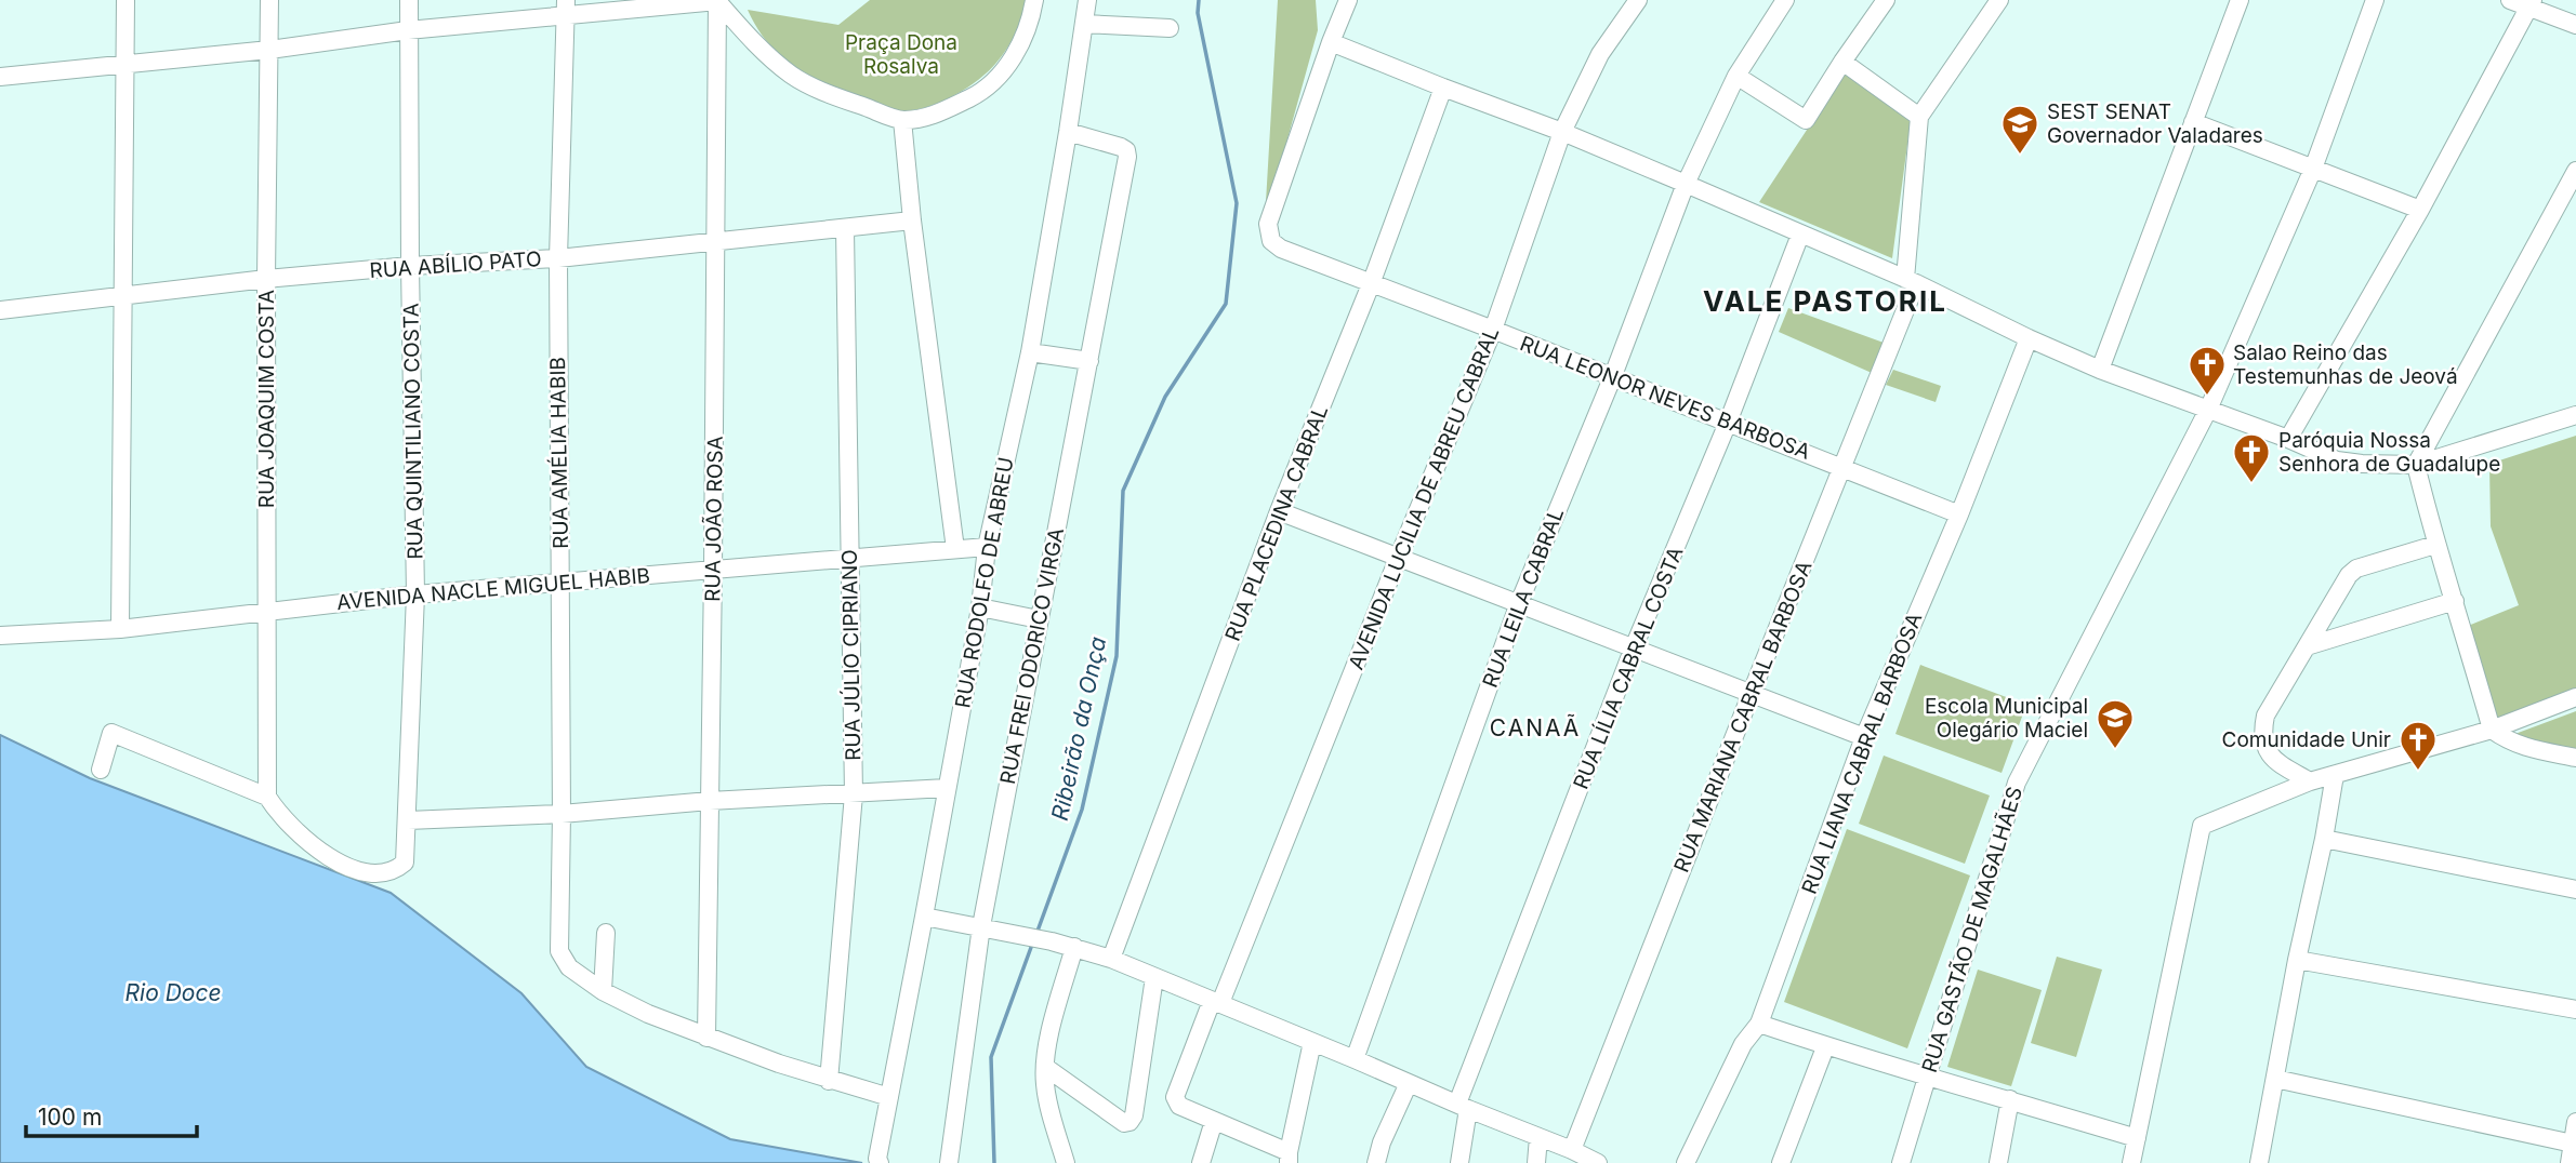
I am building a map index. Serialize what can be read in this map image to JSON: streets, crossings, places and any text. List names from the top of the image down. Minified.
{"streets":{"street":["RUA ABÍLIO PATO","RUA LEONOR NEVES BARBOSA","RUA JOAQUIM COSTA","RUA QUINTILIANO COSTA","RUA AMÉLIA HABIB","AVENIDA LUCILIA DE ABREU CABRAL","RUA JOÃO ROSA","RUA PLACEDINA CABRAL","RUA RODOLFO DE ABREU","AVENIDA NACLE MIGUEL HABIB","RUA LEILA CABRAL","RUA JÚLIO CIPRIANO","RUA FREI ODORICO VIRGA","RUA LÍLIA CABRAL COSTA","RUA MARIANA CABRAL BARBOSA","RUA LIANA CABRAL BARBOSA","RUA GASTÃO DE MAGALHÃES"]},"crossings":[["RUA ABÍLIO PATO","RUA JOAQUIM COSTA"],["RUA ABÍLIO PATO","RUA QUINTILIANO COSTA"],["RUA ABÍLIO PATO","RUA AMÉLIA HABIB"],["RUA ABÍLIO PATO","RUA JOÃO ROSA"],["RUA ABÍLIO PATO","RUA JÚLIO CIPRIANO"],["RUA LEONOR NEVES BARBOSA","AVENIDA LUCILIA DE ABREU CABRAL"],["RUA LEONOR NEVES BARBOSA","RUA PLACEDINA CABRAL"],["RUA LEONOR NEVES BARBOSA","RUA LEILA CABRAL"],["RUA LEONOR NEVES BARBOSA","RUA LÍLIA CABRAL COSTA"],["RUA LEONOR NEVES BARBOSA","RUA MARIANA CABRAL BARBOSA"],["RUA LEONOR NEVES BARBOSA","RUA LIANA CABRAL BARBOSA"],["RUA JOAQUIM COSTA","RUA QUINTILIANO COSTA"],["RUA JOAQUIM COSTA","AVENIDA NACLE MIGUEL HABIB"],["RUA QUINTILIANO COSTA","AVENIDA NACLE MIGUEL HABIB"],["RUA AMÉLIA HABIB","AVENIDA NACLE MIGUEL HABIB"],["RUA JOÃO ROSA","AVENIDA NACLE MIGUEL HABIB"],["RUA RODOLFO DE ABREU","AVENIDA NACLE MIGUEL HABIB"],["RUA RODOLFO DE ABREU","RUA FREI ODORICO VIRGA"],["AVENIDA NACLE MIGUEL HABIB","RUA JÚLIO CIPRIANO"]],"districts":["VALE PASTORIL","CANAÃ"],"water":["Ribeirão da Onça","Rio Doce"],"parks":["Praça Dona Rosalva"],"places":{"school or university":["SEST SENAT Governador Valadares","Escola Municipal Olegário Maciel"],"church":["Salao Reino das Testemunhas de Jeová","Paróquia Nossa Senhora de Guadalupe","Comunidade Unir"]},"scale_bar":"100 m"}
